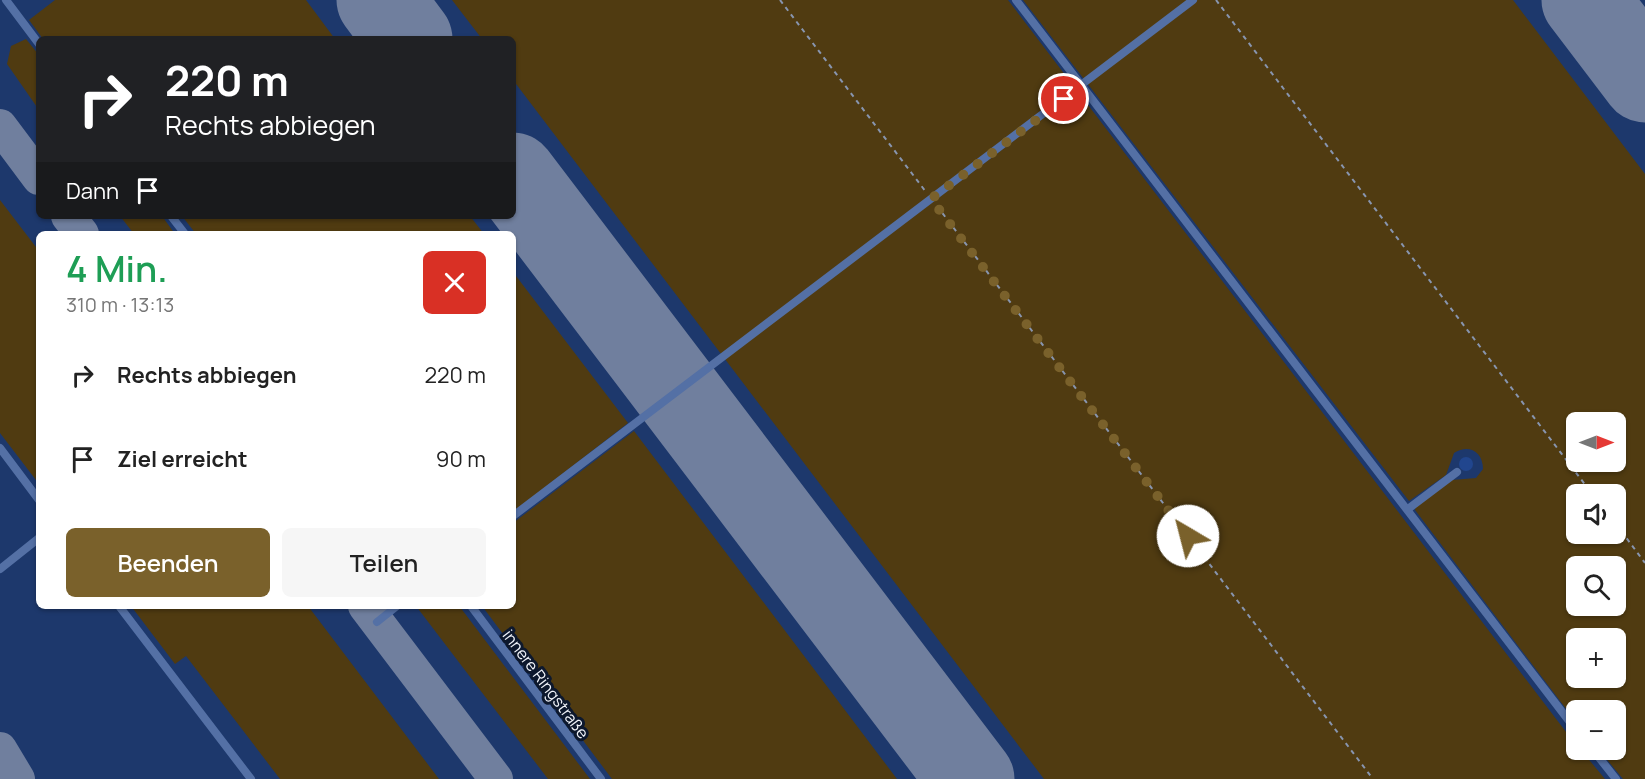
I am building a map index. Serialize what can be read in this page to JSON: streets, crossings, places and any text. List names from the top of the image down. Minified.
{"streets":{"lane":["innere Ringstraße"]},"north":"right","page":{"turn":["220 m","Rechts abbiegen"],"then":"Dann","heading":["4 Min.","310 m · 13:13"],"list":[{"name":"Rechts abbiegen","value":"220 m"},{"name":"Ziel erreicht","value":"90 m"}],"map_buttons":["+","−"],"buttons":["Beenden","Teilen"]}}
